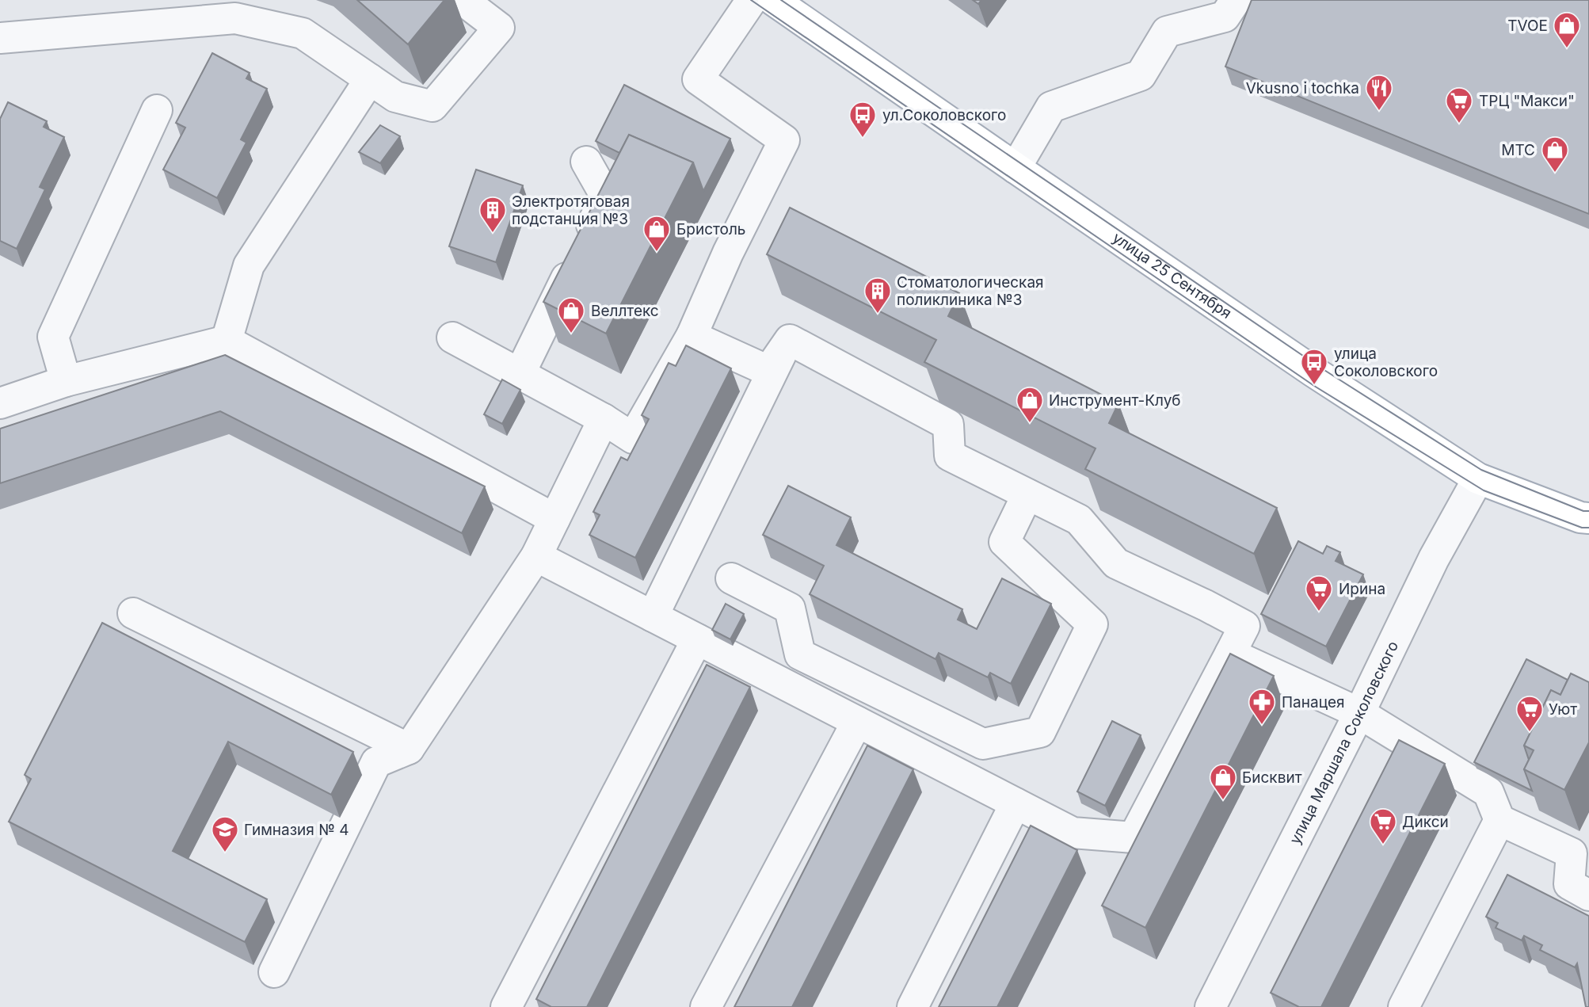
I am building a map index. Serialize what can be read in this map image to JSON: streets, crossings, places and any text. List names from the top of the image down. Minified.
{"streets":{"main road":["улица 25 Сентября"],"street":["улица Маршала Соколовского"]},"crossings":[["улица 25 Сентября","улица Маршала Соколовского"]],"places":{"shop":["TVOE","МТС","Бристоль","Веллтекс","Инструмент-Клуб","Бисквит"],"restaurant":["Vkusno i tochka"],"supermarket":["ТРЦ \"Макси\"","Ирина","Уют","Дикси"],"bus stop":["ул.Соколовского","улица Соколовского"],"building":["Электротяговая подстанция №3","Стоматологическая поликлиника №3"],"pharmacy":["Панацея"],"school or university":["Гимназия № 4"]}}
